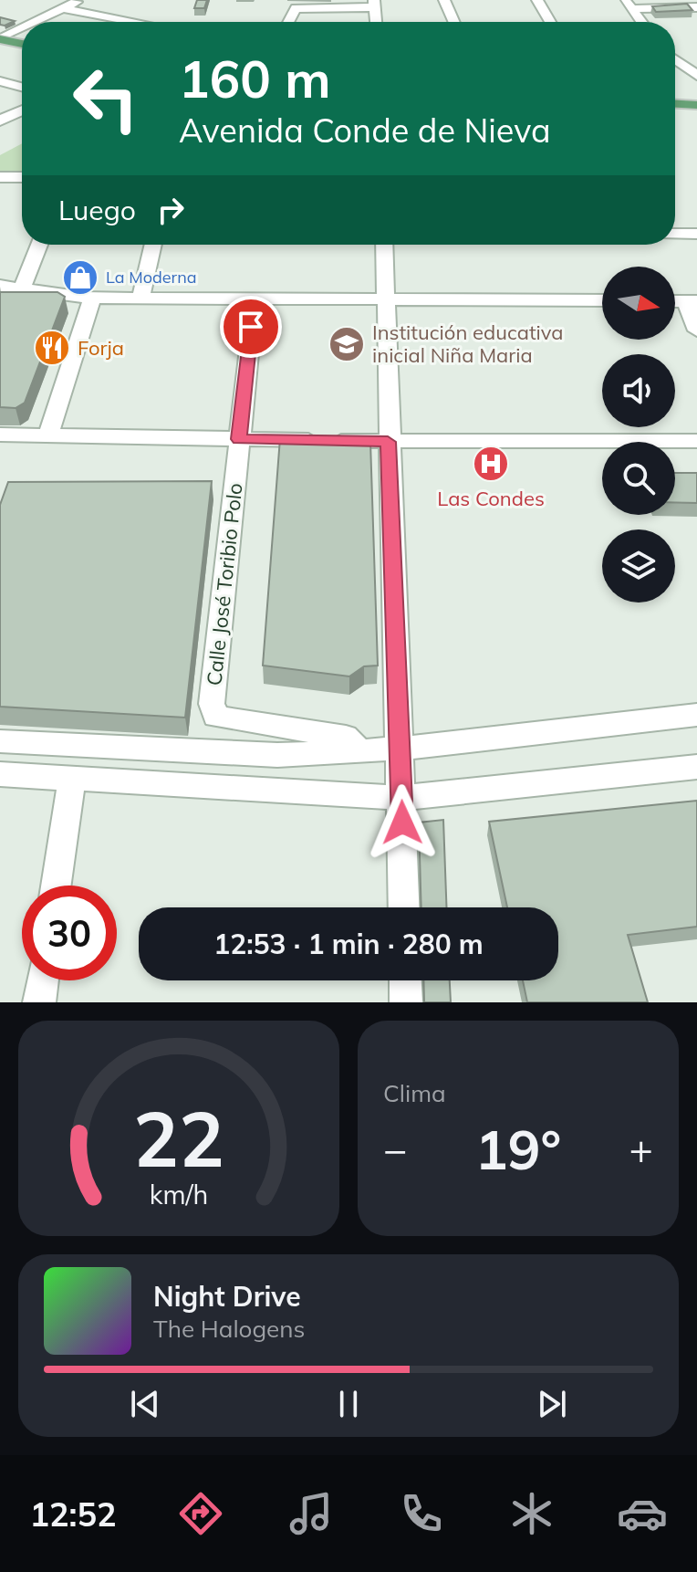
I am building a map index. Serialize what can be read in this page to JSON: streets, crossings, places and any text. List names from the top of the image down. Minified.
{"streets":{"street":["Calle José Toribio Polo"]},"places":{"shop":["La Moderna"],"school or university":["Institución educativa inicial Niña Maria"],"restaurant":["Forja"],"hospital":["Las Condes"]},"north":"right","page":{"turn":["160 m","Avenida Conde de Nieva"],"then":"Luego","limit":"30","trip":"12:53 · 1 min · 280 m","tile":"Clima","heat":["−","19°","+"],"song":["Night Drive","The Halogens"],"tabs":"12:52","gauge":["22","km/h"]}}
